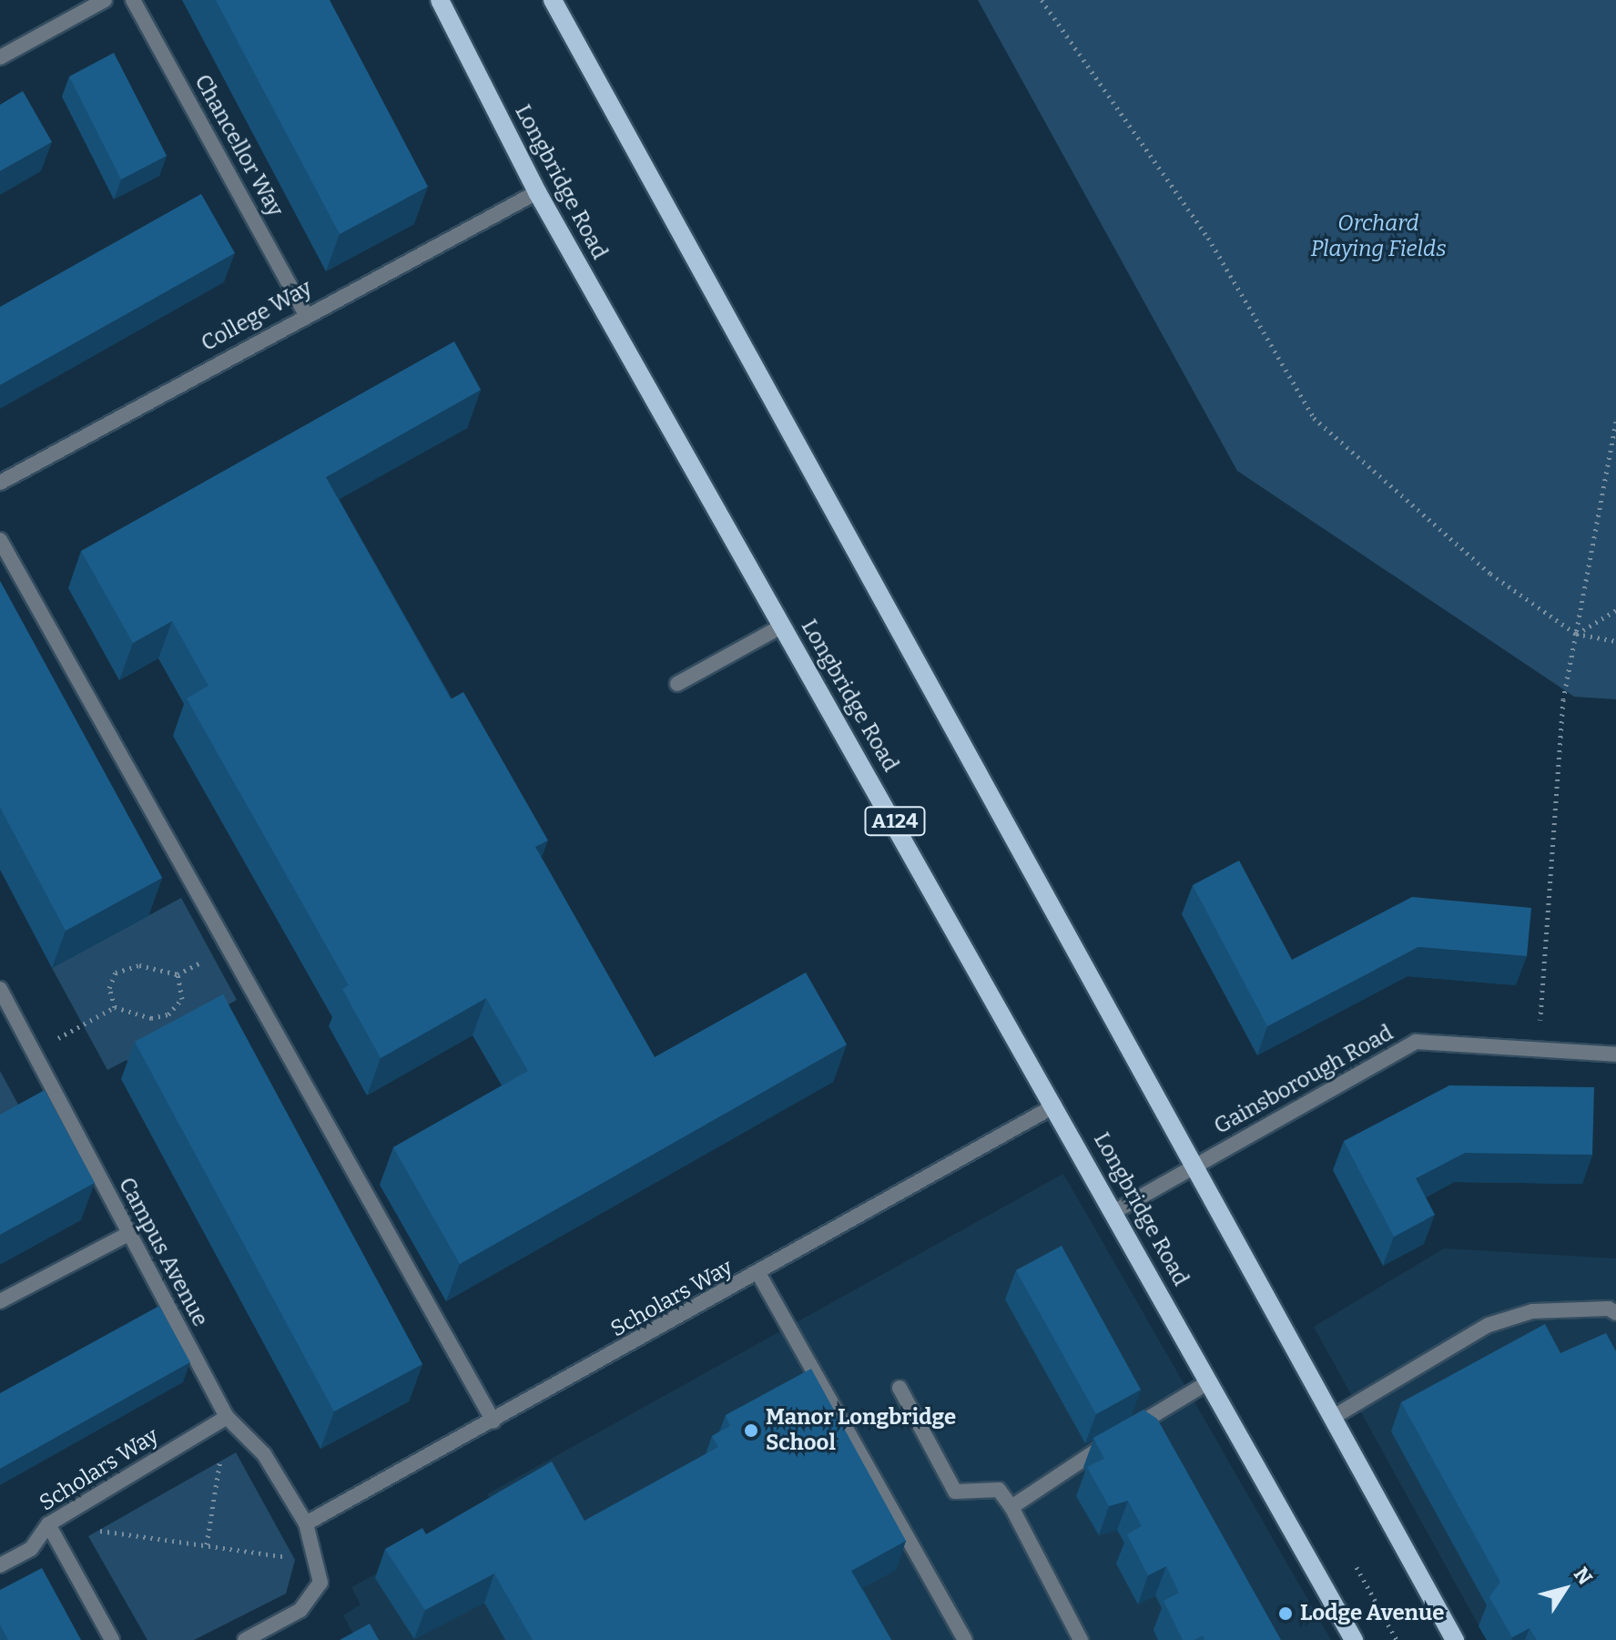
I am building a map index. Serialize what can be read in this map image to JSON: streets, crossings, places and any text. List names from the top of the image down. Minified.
{"streets":{"main road":["Longbridge Road","A124"],"street":["Chancellor Way","College Way","Gainsborough Road","Campus Avenue","Scholars Way"]},"crossings":[["Chancellor Way","College Way"],["Longbridge Road","College Way"],["Longbridge Road","Gainsborough Road"],["Longbridge Road","Scholars Way"],["Campus Avenue","Scholars Way"]],"parks":["Orchard Playing Fields"],"places":["Manor Longbridge School","Lodge Avenue"],"north":"top right"}
